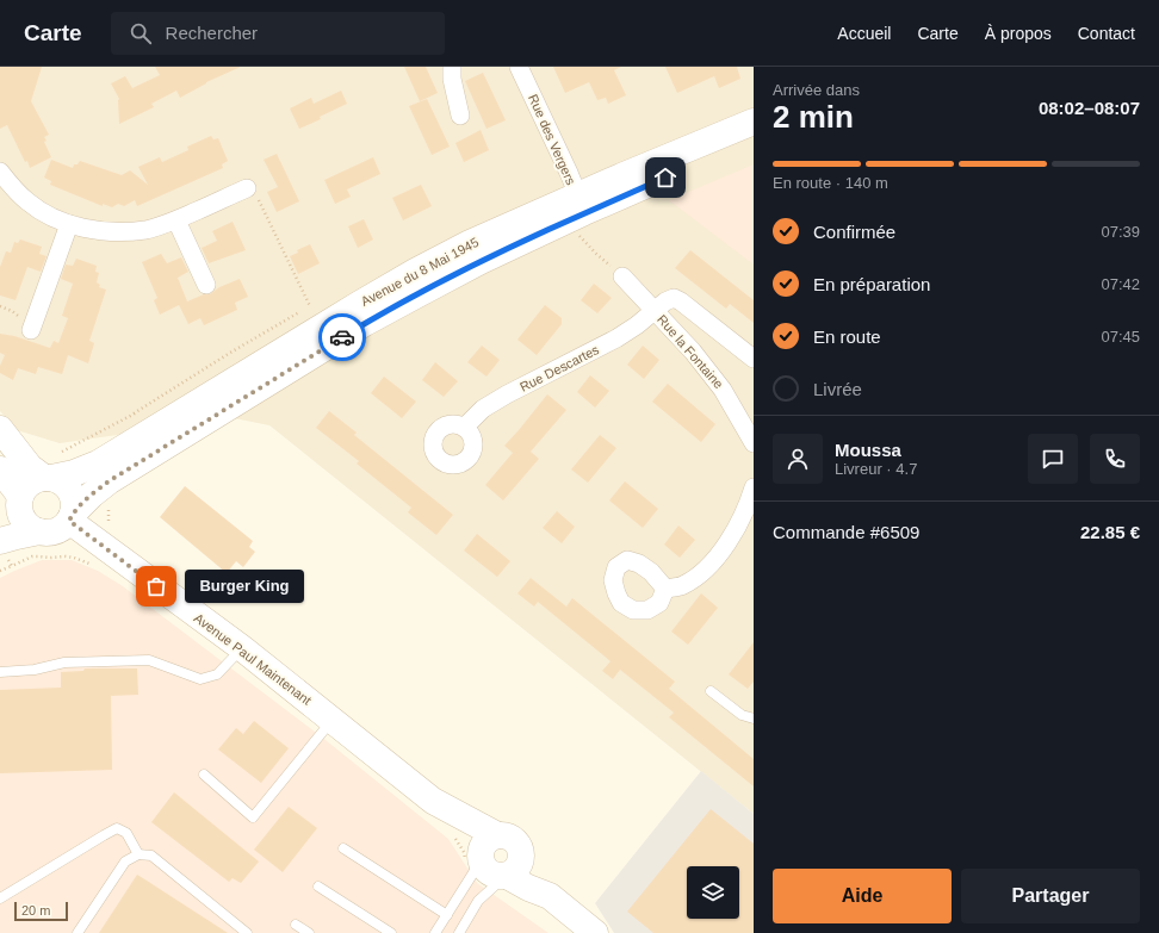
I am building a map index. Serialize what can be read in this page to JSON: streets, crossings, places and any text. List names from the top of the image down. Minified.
{"streets":{"main road":["Avenue du 8 Mai 1945","Avenue Paul Maintenant"],"street":["Rue des Vergers","Rue la Fontaine","Rue Descartes"]},"crossings":[["Rue des Vergers","Avenue du 8 Mai 1945"],["Avenue du 8 Mai 1945","Avenue Paul Maintenant"],["Rue la Fontaine","Rue Descartes"]],"places":["Burger King"],"scale_bar":"20 m","page":{"header":"Carte","search":"Rechercher","nav":["Accueil","Carte","À propos","Contact"],"heading":["2 min","Arrivée dans","08:02–08:07"],"panel":["Moussa","Livreur · 4.7","Commande #6509","22.85 €"],"bar":"En route · 140 m","list":[["Confirmée","07:39"],["En préparation","07:42"],["En route","07:45"],"Livrée"],"bubble":"Burger King","buttons":["Aide","Partager"],"scale":"20 m"}}
